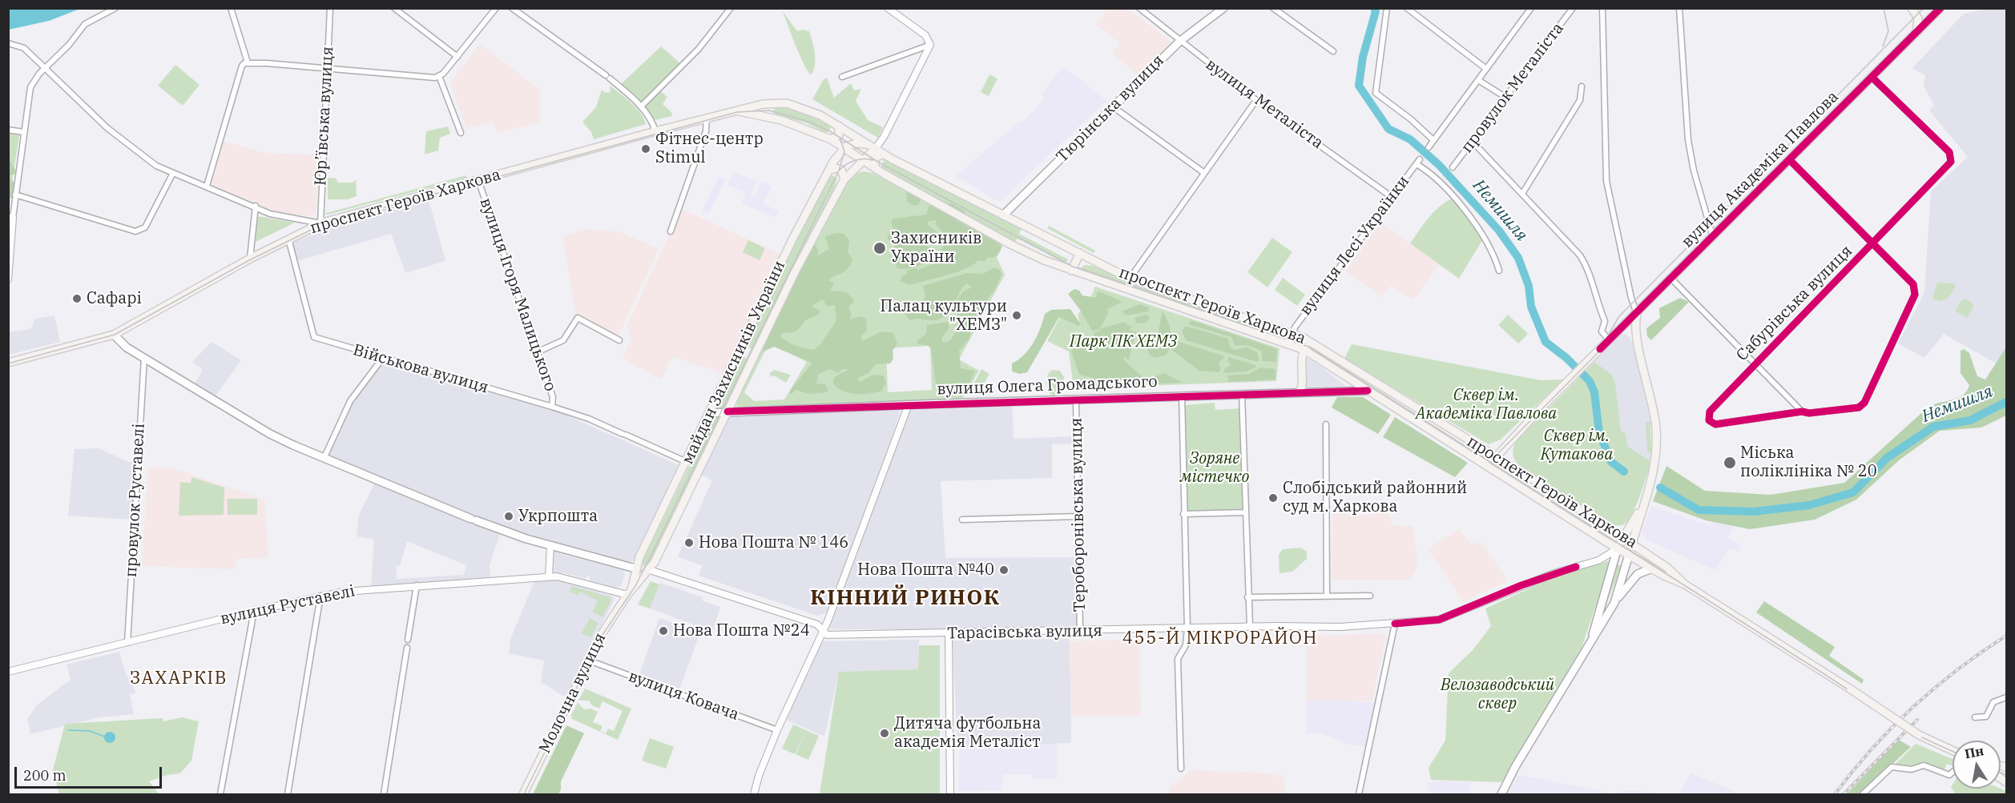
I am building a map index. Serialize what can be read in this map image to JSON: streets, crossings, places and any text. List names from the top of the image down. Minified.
{"streets":{"main road":["Тюрінська вулиця","вулиця Академіка Павлова","проспект Героїв Харкова","майдан Захисників України","вулиця Олега Громадського","Молочна вулиця"],"street":["провулок Металіста","вулиця Металіста","Юр’ївська вулиця","вулиця Лесі Українки","вулиця Ігоря Малицького","Сабурівська вулиця","Військова вулиця","провулок Руставелі","Тероборонівська вулиця","вулиця Руставелі","Тарасівська вулиця","вулиця Ковача"]},"crossings":[["вулиця Металіста","Тюрінська вулиця"],["вулиця Металіста","вулиця Лесі Українки"],["Тюрінська вулиця","проспект Героїв Харкова"],["Юр’ївська вулиця","проспект Героїв Харкова"],["вулиця Академіка Павлова","проспект Героїв Харкова"],["вулиця Академіка Павлова","Сабурівська вулиця"],["проспект Героїв Харкова","вулиця Лесі Українки"],["проспект Героїв Харкова","вулиця Ігоря Малицького"],["проспект Героїв Харкова","майдан Захисників України"],["проспект Героїв Харкова","Військова вулиця"],["проспект Героїв Харкова","вулиця Олега Громадського"],["проспект Героїв Харкова","Тарасівська вулиця"],["вулиця Ігоря Малицького","Військова вулиця"],["майдан Захисників України","Військова вулиця"],["майдан Захисників України","вулиця Олега Громадського"],["майдан Захисників України","вулиця Руставелі"],["майдан Захисників України","Молочна вулиця"],["вулиця Олега Громадського","Тероборонівська вулиця"],["провулок Руставелі","вулиця Руставелі"],["Тероборонівська вулиця","Тарасівська вулиця"],["вулиця Руставелі","Молочна вулиця"],["Молочна вулиця","вулиця Ковача"]],"districts":["КІННИЙ РИНОК","455-Й МІКРОРАЙОН","ЗАХАРКІВ"],"water":["Немишля"],"parks":["Парк ПК ХЕМЗ","Сквер ім. Академіка Павлова","Сквер ім. Кутакова","Зоряне містечко","Велозаводський сквер"],"places":["Фітнес-центр Stimul","Захисників України","Сафарі","Палац культури \"ХЕМЗ\"","Міська поліклініка № 20","Слобідський районний суд м. Харкова","Укрпошта","Нова Пошта № 146","Нова Пошта №40","Нова Пошта №24","Дитяча футбольна академія Металіст"],"scale_bar":"200 m","north":"top"}
